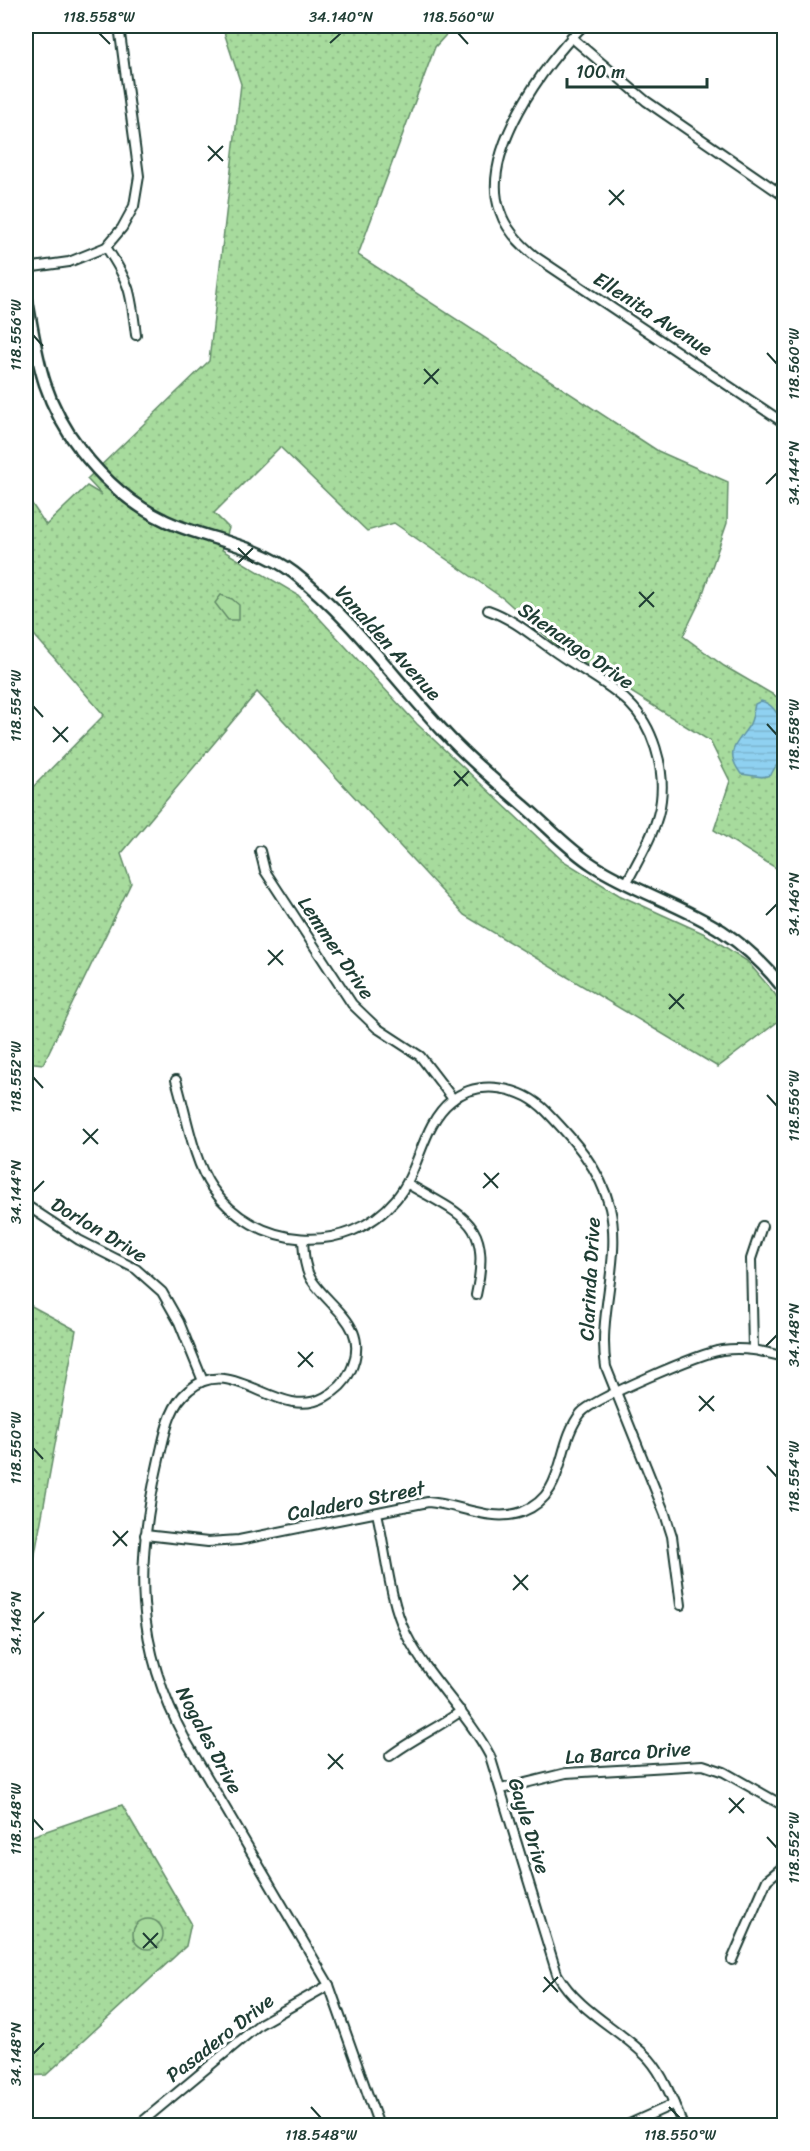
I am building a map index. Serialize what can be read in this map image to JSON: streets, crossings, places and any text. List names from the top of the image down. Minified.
{"streets":{"main road":["Vanalden Avenue"],"street":["Ellenita Avenue","Shenango Drive","Lemmer Drive","Dorlon Drive","Clarinda Drive","Caladero Street","Nogales Drive","La Barca Drive","Gayle Drive","Pasadero Drive"]},"crossings":[["Vanalden Avenue","Shenango Drive"],["Lemmer Drive","Clarinda Drive"],["Dorlon Drive","Nogales Drive"],["Clarinda Drive","Caladero Street"],["Caladero Street","Nogales Drive"],["Caladero Street","Gayle Drive"],["Nogales Drive","Pasadero Drive"],["La Barca Drive","Gayle Drive"]],"scale_bar":"100 m","coordinates":["118.558°W","34.140°N","118.560°W","118.556°W","34.144°N","118.554°W","34.146°N","118.552°W","34.148°N","118.550°W","118.548°W"]}
